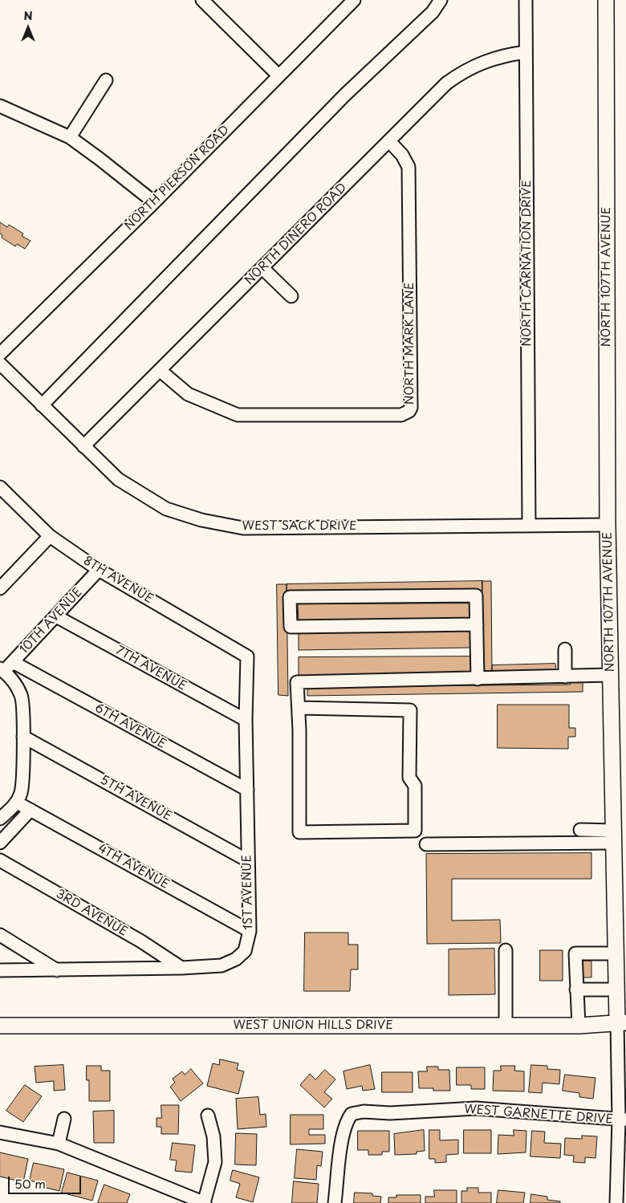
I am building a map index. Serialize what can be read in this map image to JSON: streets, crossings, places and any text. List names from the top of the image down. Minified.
{"streets":{"main road":["NORTH 107TH AVENUE","WEST UNION HILLS DRIVE"],"street":["NORTH PIERSON ROAD","NORTH DINERO ROAD","NORTH CARNATION DRIVE","NORTH MARK LANE","WEST SACK DRIVE","8TH AVENUE","10TH AVENUE","7TH AVENUE","6TH AVENUE","5TH AVENUE","4TH AVENUE","1ST AVENUE","3RD AVENUE","WEST GARNETTE DRIVE"]},"crossings":[["NORTH DINERO ROAD","NORTH CARNATION DRIVE"],["NORTH DINERO ROAD","NORTH MARK LANE"],["NORTH DINERO ROAD","WEST SACK DRIVE"],["NORTH CARNATION DRIVE","WEST SACK DRIVE"],["NORTH 107TH AVENUE","WEST SACK DRIVE"],["NORTH 107TH AVENUE","WEST UNION HILLS DRIVE"],["NORTH 107TH AVENUE","WEST GARNETTE DRIVE"],["8TH AVENUE","10TH AVENUE"],["8TH AVENUE","1ST AVENUE"],["10TH AVENUE","7TH AVENUE"],["10TH AVENUE","6TH AVENUE"],["7TH AVENUE","1ST AVENUE"],["6TH AVENUE","1ST AVENUE"],["5TH AVENUE","1ST AVENUE"],["4TH AVENUE","1ST AVENUE"],["1ST AVENUE","3RD AVENUE"]],"scale_bar":"50 m","north":"top"}
